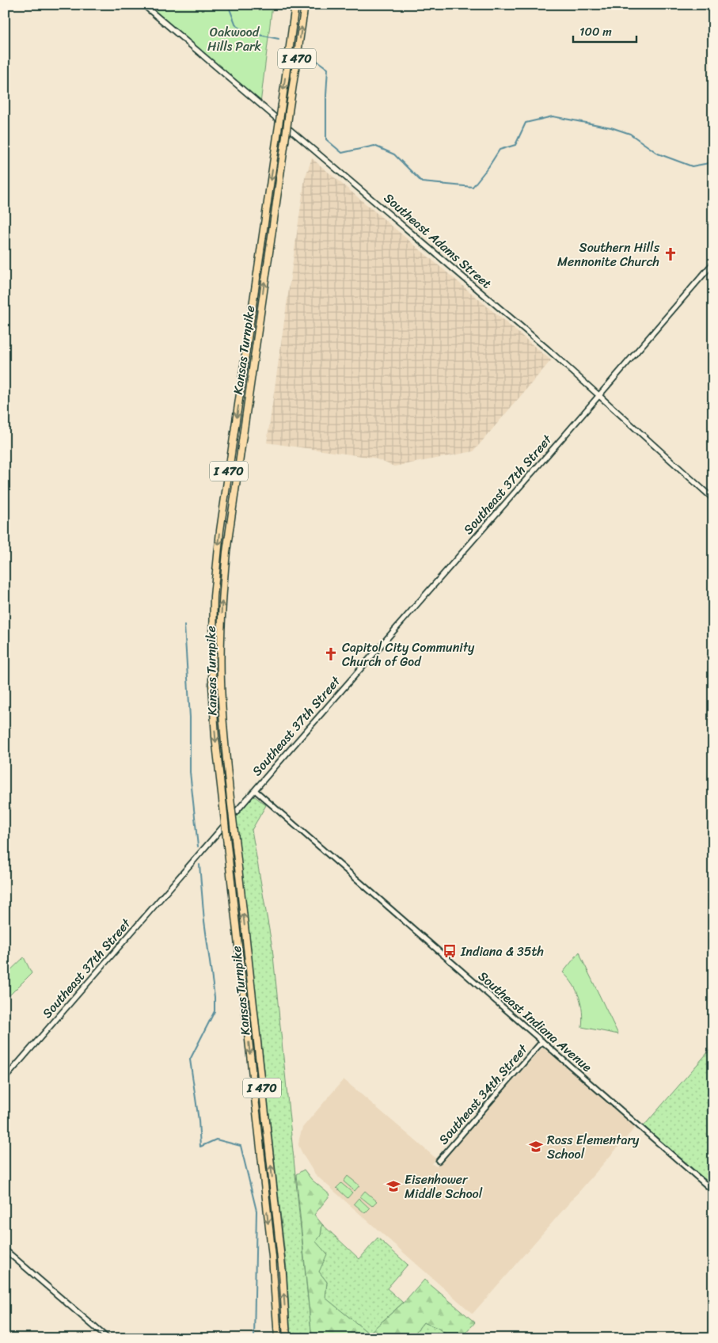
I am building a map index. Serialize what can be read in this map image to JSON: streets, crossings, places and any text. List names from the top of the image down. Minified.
{"streets":{"highway":["I 470","Kansas Turnpike"],"main road":["Southeast Adams Street","Southeast 37th Street"],"street":["Southeast Indiana Avenue","Southeast 34th Street"]},"crossings":[["Southeast Adams Street","Southeast 37th Street"],["Southeast 37th Street","Southeast Indiana Avenue"],["Southeast Indiana Avenue","Southeast 34th Street"]],"parks":["Oakwood Hills Park"],"places":{"church":["Southern Hills Mennonite Church","Capitol City Community Church of God"],"bus stop":["Indiana & 35th"],"school or university":["Ross Elementary School","Eisenhower Middle School"]},"scale_bar":"100 m"}
